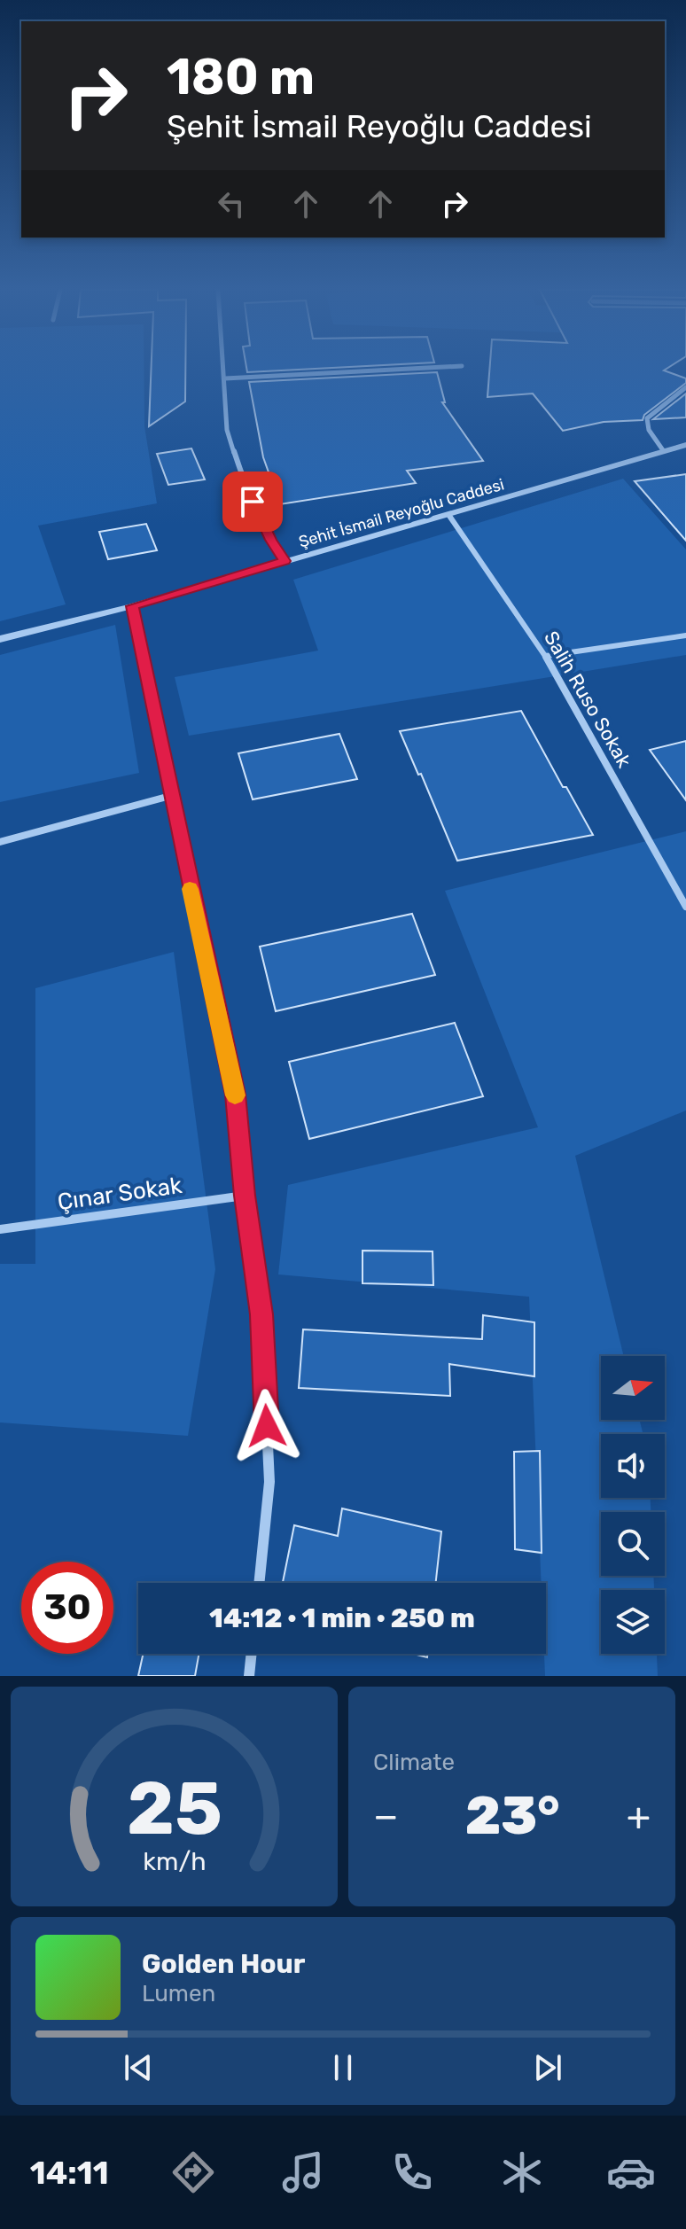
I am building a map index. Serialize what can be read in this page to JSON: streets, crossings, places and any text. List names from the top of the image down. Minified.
{"streets":{"street":["Şehit İsmail Reyoğlu Caddesi","Salih Ruso Sokak","Çınar Sokak"]},"crossings":[["Şehit İsmail Reyoğlu Caddesi","Salih Ruso Sokak"]],"north":"right","page":{"turn":["180 m","Şehit İsmail Reyoğlu Caddesi"],"limit":"30","trip":"14:12 · 1 min · 250 m","tile":"Climate","heat":["−","23°","+"],"song":["Golden Hour","Lumen"],"tabs":"14:11","gauge":["25","km/h"]}}
